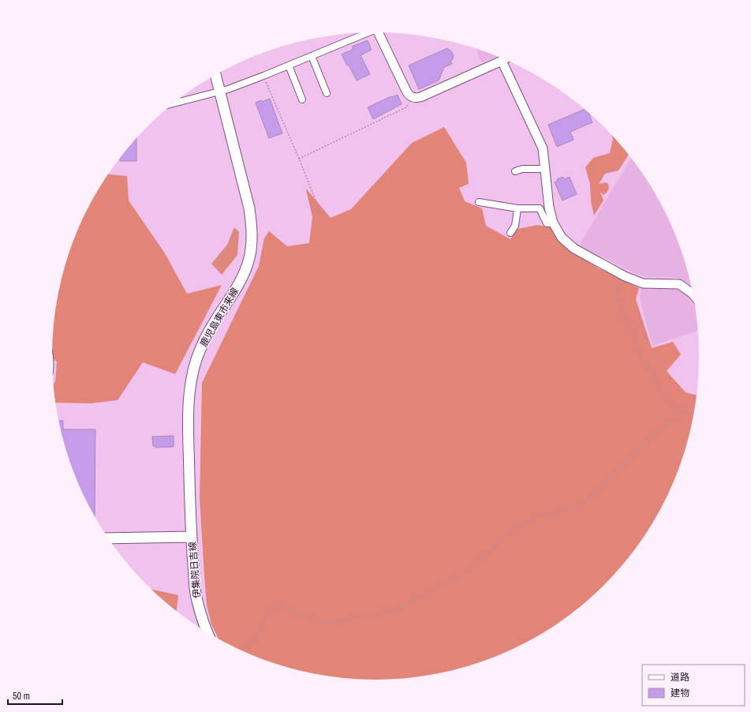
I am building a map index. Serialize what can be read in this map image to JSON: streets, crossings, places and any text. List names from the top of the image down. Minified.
{"streets":{"main road":["鹿児島東市来線","伊集院日吉線"]},"crossings":[["鹿児島東市来線","伊集院日吉線"]],"legend":["道路","建物"],"scale_bar":"50 m"}
